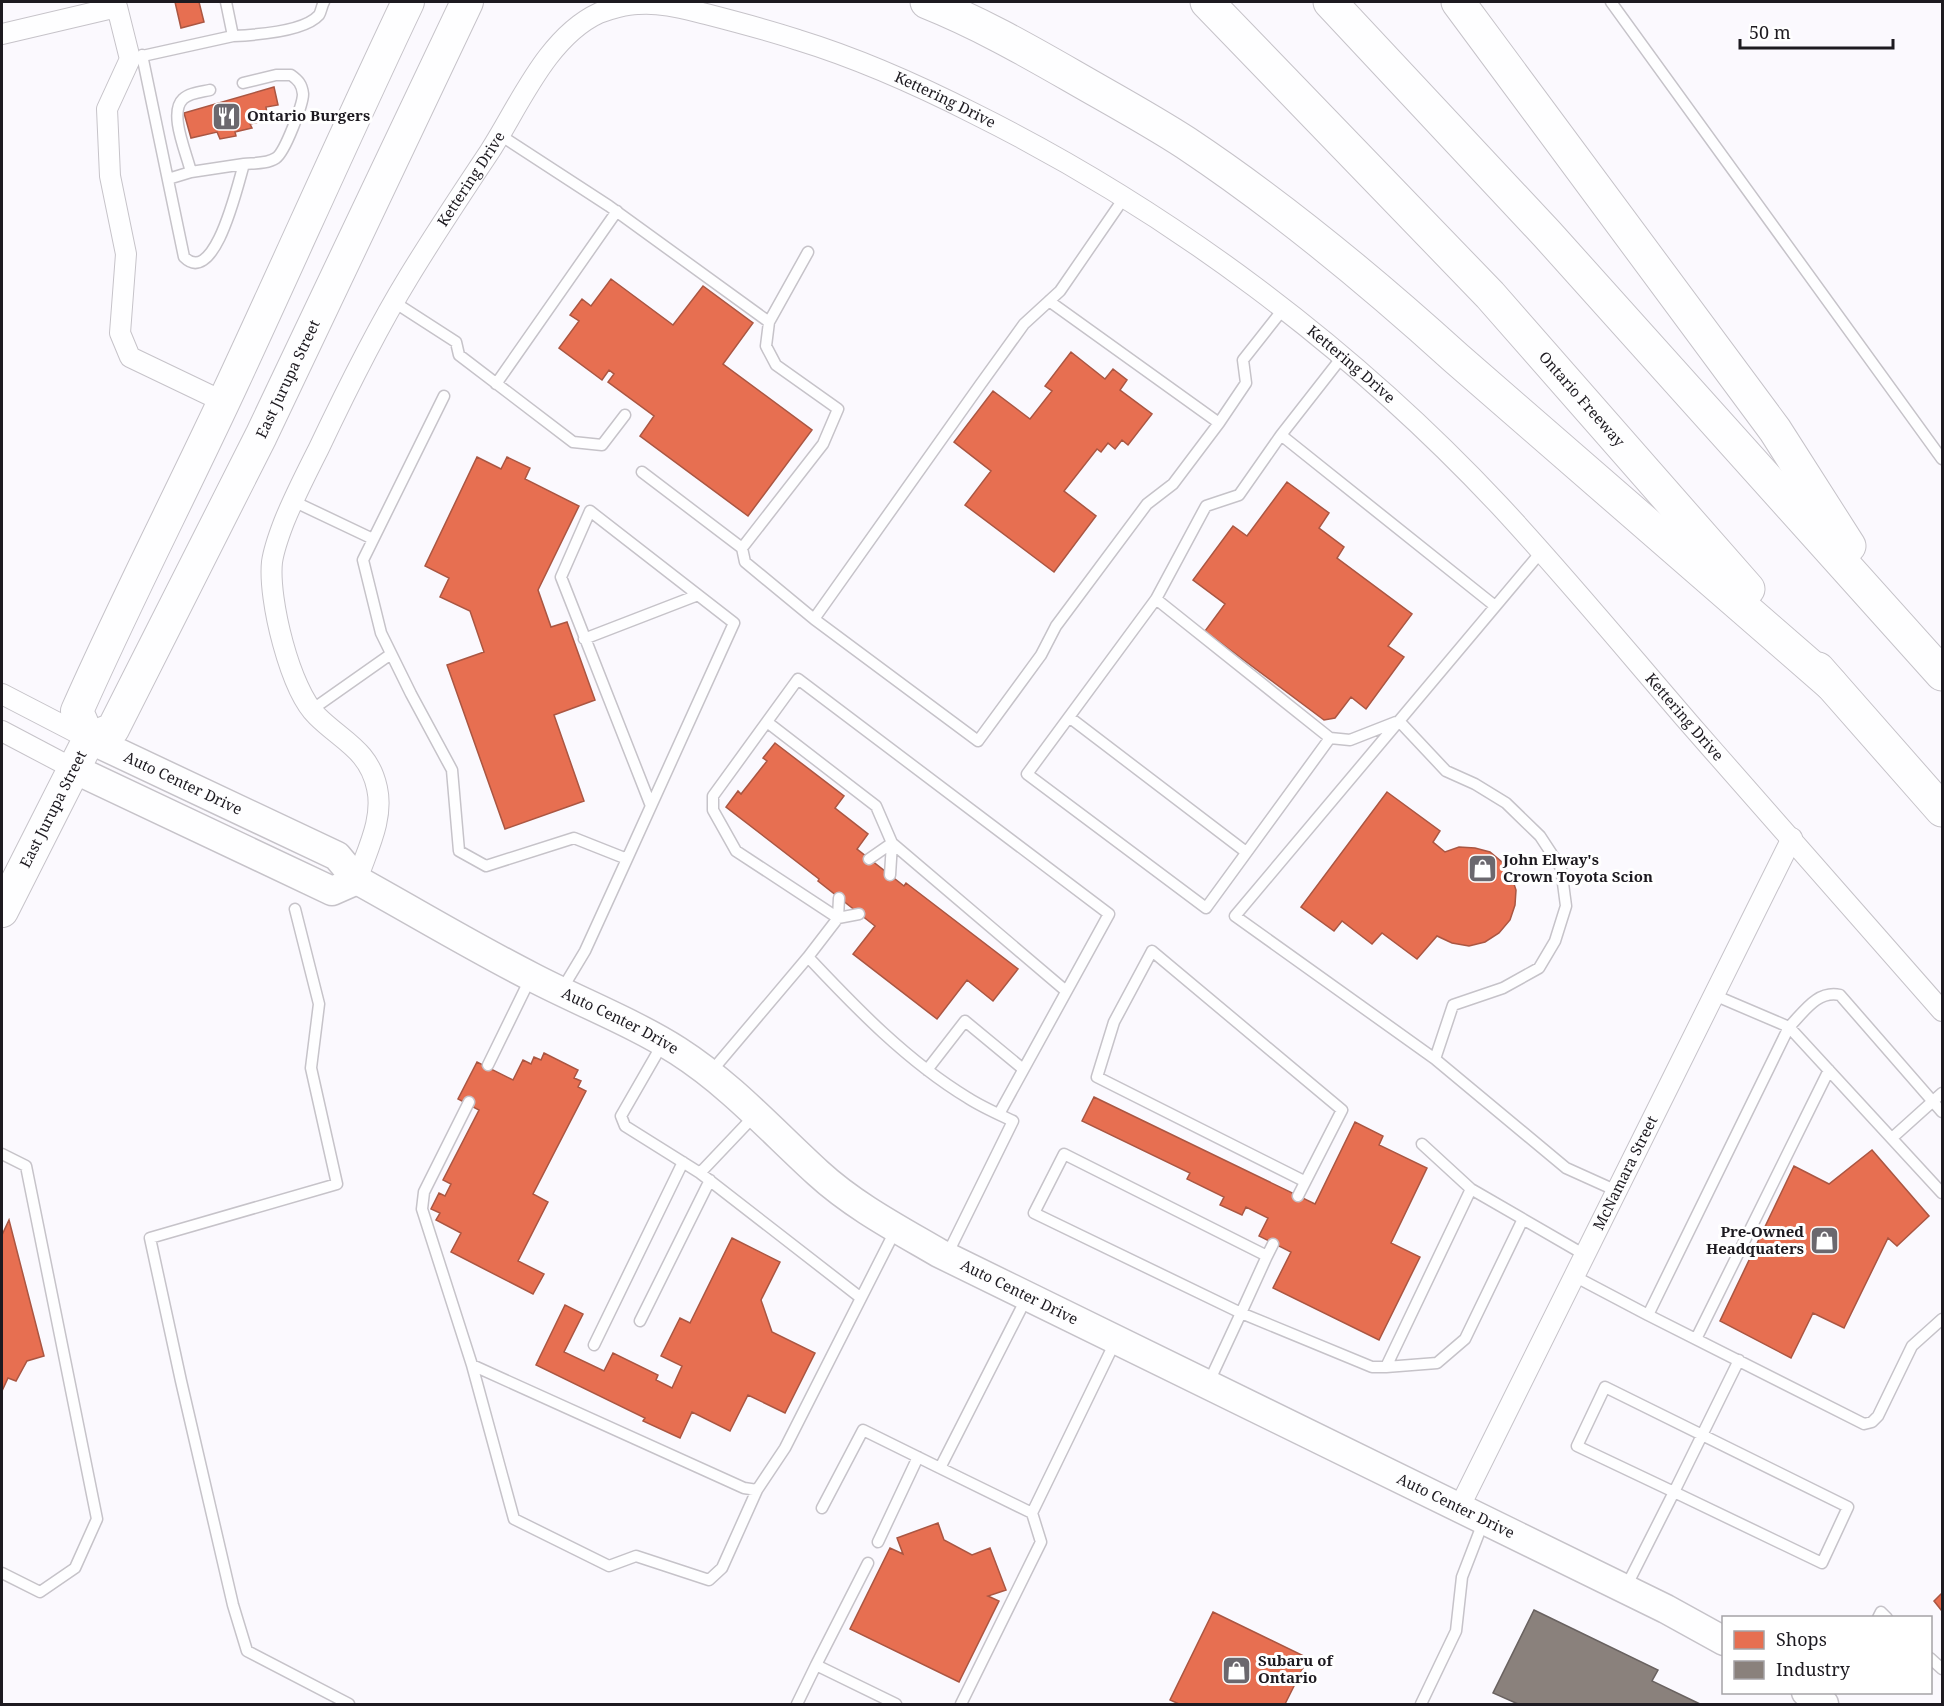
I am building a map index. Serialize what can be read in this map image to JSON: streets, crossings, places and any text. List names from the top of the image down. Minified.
{"streets":{"highway":["Ontario Freeway"],"main road":["East Jurupa Street"],"street":["Kettering Drive","Auto Center Drive","McNamara Street"]},"crossings":[["Kettering Drive","Auto Center Drive"],["Kettering Drive","McNamara Street"],["East Jurupa Street","Auto Center Drive"],["Auto Center Drive","McNamara Street"]],"places":{"restaurant":["Ontario Burgers"],"shop":["John Elway's Crown Toyota Scion","Pre-Owned Headquaters","Subaru of Ontario"]},"legend":["Shops","Industry"],"scale_bar":"50 m"}
